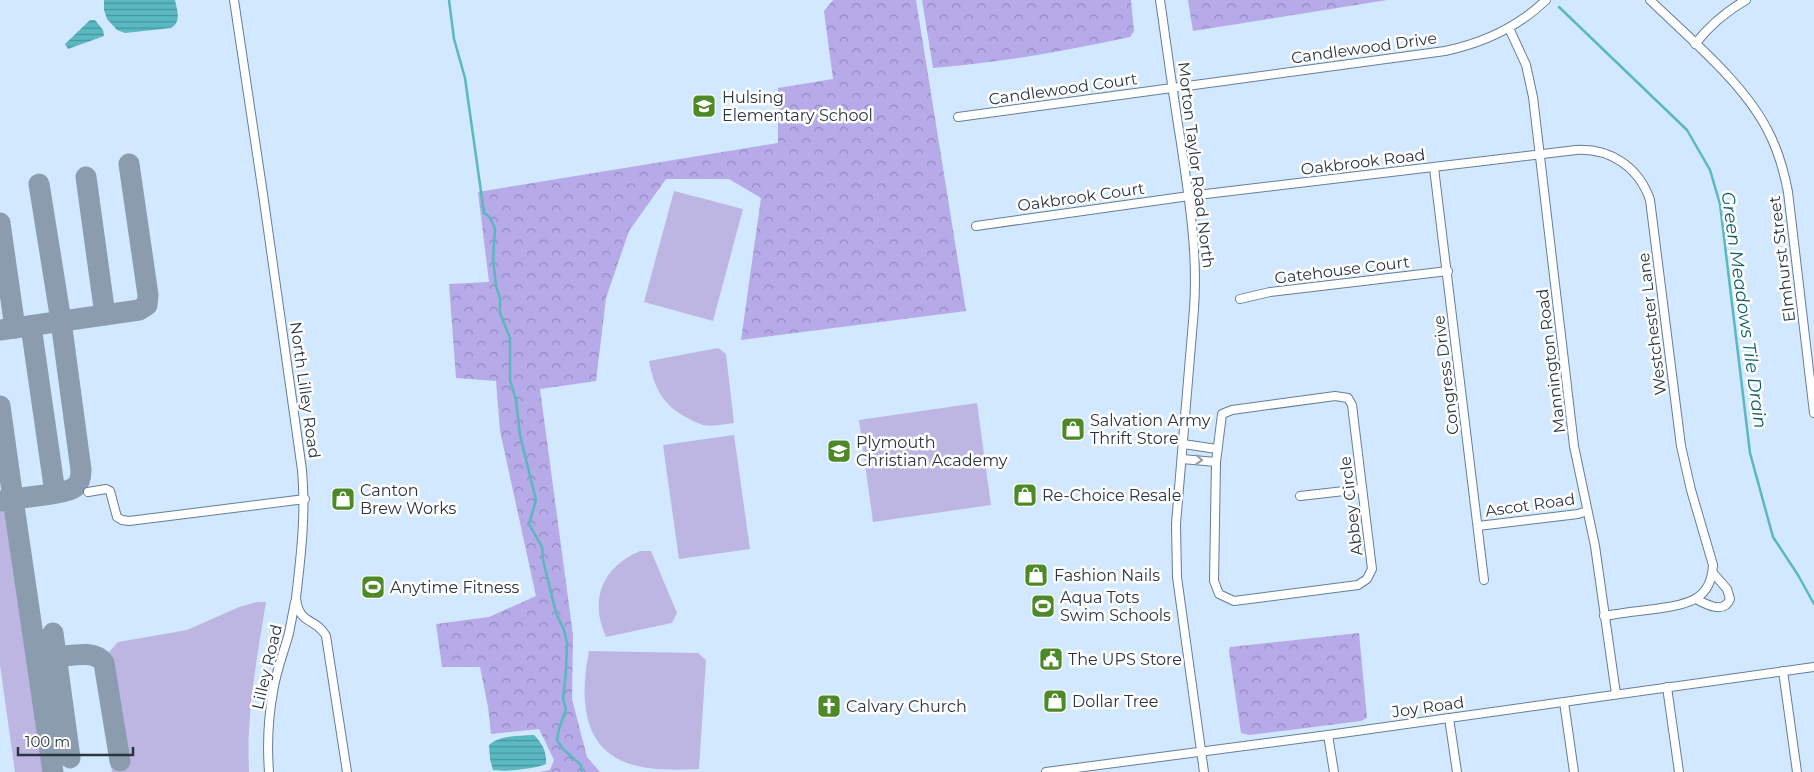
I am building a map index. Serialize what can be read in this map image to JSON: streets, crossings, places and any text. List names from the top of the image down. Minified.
{"streets":{"street":["Candlewood Drive","Candlewood Court","Oakbrook Road","Morton Taylor Road North","Oakbrook Court","Elmhurst Street","Gatehouse Court","Westchester Lane","Mannington Road","Congress Drive","North Lilley Road","Ascot Road","Abbey Circle","Lilley Road","Joy Road"]},"crossings":[["Candlewood Drive","Candlewood Court"],["Candlewood Drive","Morton Taylor Road North"],["Candlewood Drive","Mannington Road"],["Candlewood Court","Morton Taylor Road North"],["Oakbrook Road","Morton Taylor Road North"],["Oakbrook Road","Oakbrook Court"],["Oakbrook Road","Westchester Lane"],["Oakbrook Road","Mannington Road"],["Oakbrook Road","Congress Drive"],["Morton Taylor Road North","Oakbrook Court"],["Morton Taylor Road North","Joy Road"],["Gatehouse Court","Congress Drive"],["Westchester Lane","Mannington Road"],["Mannington Road","Ascot Road"],["Mannington Road","Joy Road"],["Congress Drive","Ascot Road"],["North Lilley Road","Lilley Road"]],"water":["Green Meadows Tile Drain"],"places":{"school or university":["Hulsing Elementary School","Plymouth Christian Academy"],"shop":["Salvation Army Thrift Store","Re-Choice Resale","Canton Brew Works","Fashion Nails","Dollar Tree"],"sports":["Anytime Fitness","Aqua Tots Swim Schools"],"public building":["The UPS Store"],"church":["Calvary Church"]},"scale_bar":"100 m"}
